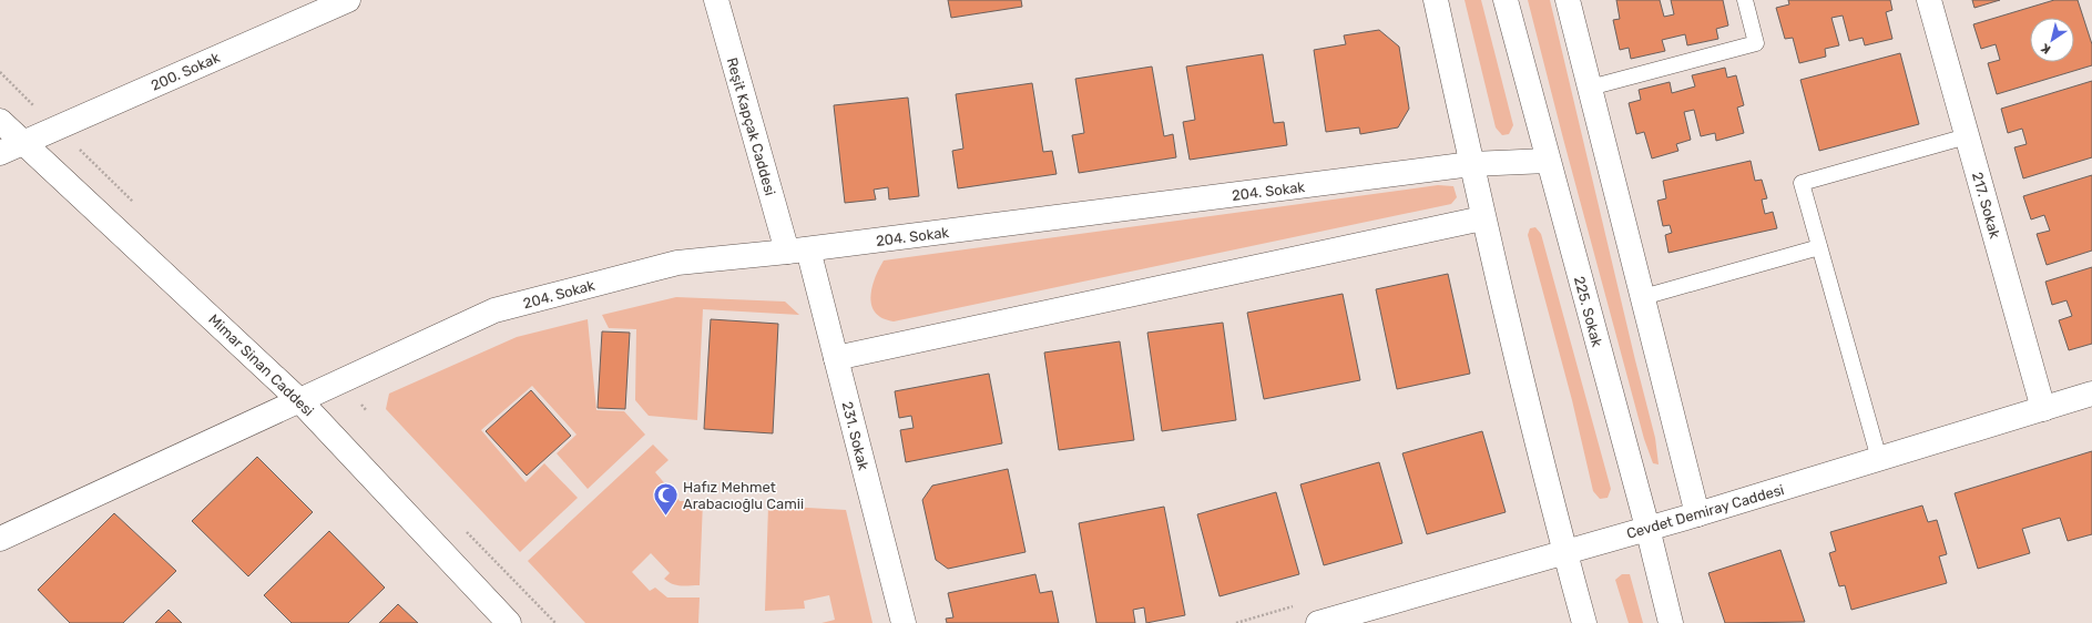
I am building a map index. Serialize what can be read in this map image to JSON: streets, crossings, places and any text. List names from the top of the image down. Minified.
{"streets":{"street":["200. Sokak","Reşit Kapçak Caddesi","204. Sokak","217. Sokak","225. Sokak","Mimar Sinan Caddesi","231. Sokak","Cevdet Demiray Caddesi"]},"crossings":[["200. Sokak","Mimar Sinan Caddesi"],["Reşit Kapçak Caddesi","204. Sokak"],["Reşit Kapçak Caddesi","231. Sokak"],["204. Sokak","225. Sokak"],["204. Sokak","Mimar Sinan Caddesi"],["204. Sokak","231. Sokak"],["217. Sokak","Cevdet Demiray Caddesi"],["225. Sokak","Cevdet Demiray Caddesi"]],"places":{"mosque":["Hafız Mehmet Arabacıoğlu Camii"]},"north":"bottom left"}
